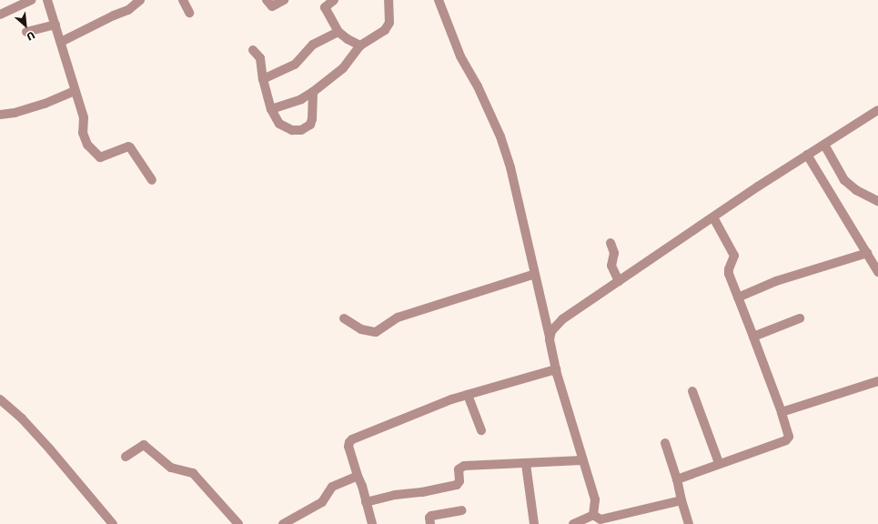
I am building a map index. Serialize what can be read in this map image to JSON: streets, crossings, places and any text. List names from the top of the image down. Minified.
{"north":"bottom right"}
